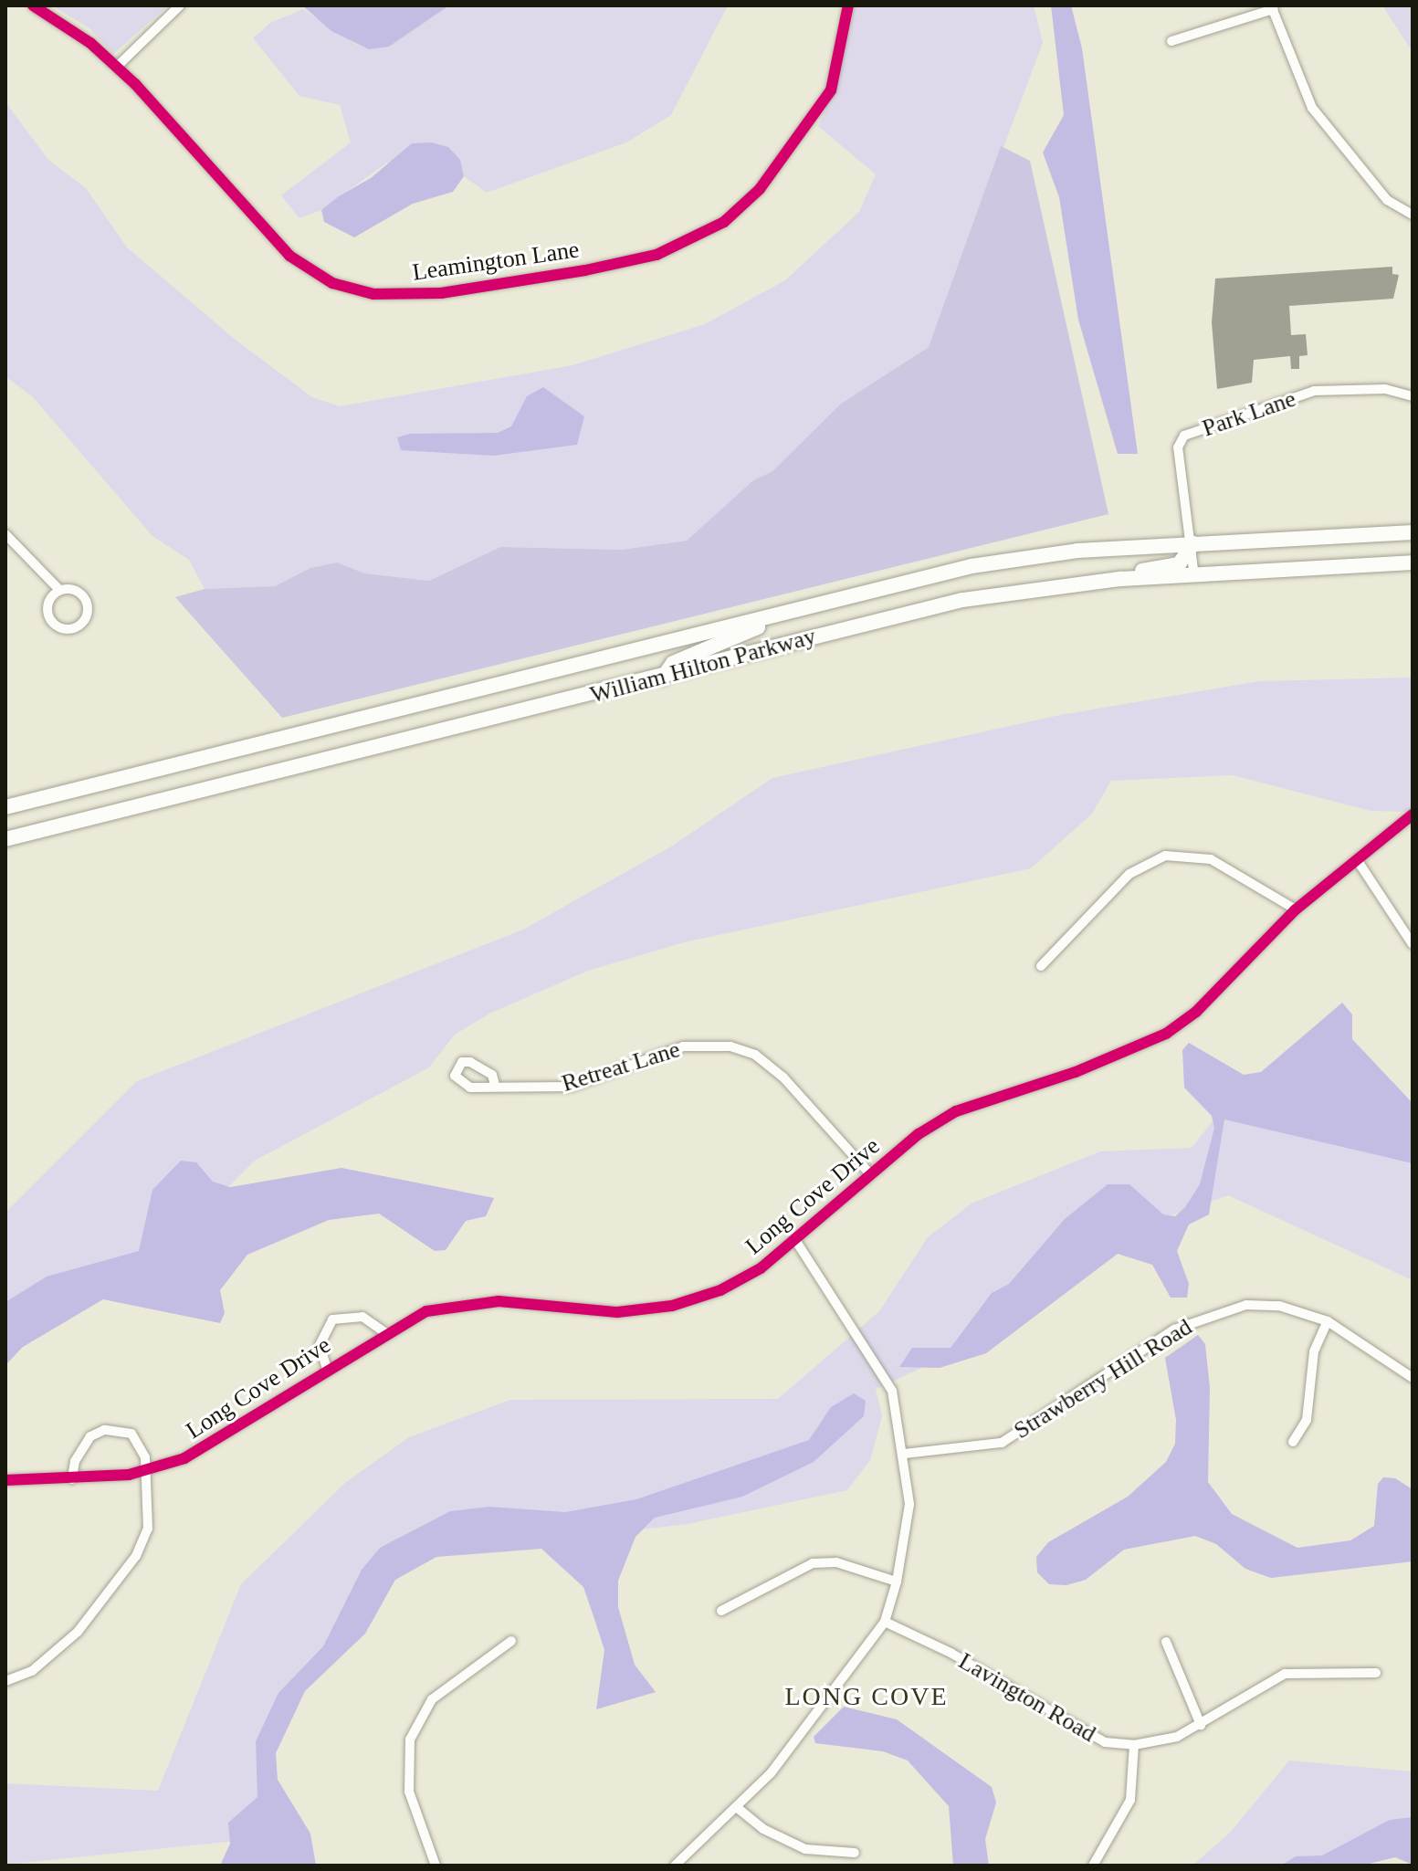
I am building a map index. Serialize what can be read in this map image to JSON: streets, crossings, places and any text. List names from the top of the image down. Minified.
{"streets":{"highway":["William Hilton Parkway"],"street":["Leamington Lane","Park Lane","Retreat Lane","Long Cove Drive","Strawberry Hill Road","Lavington Road"]},"crossings":[["Park Lane","William Hilton Parkway"],["Retreat Lane","Long Cove Drive"]],"districts":["LONG COVE"]}
